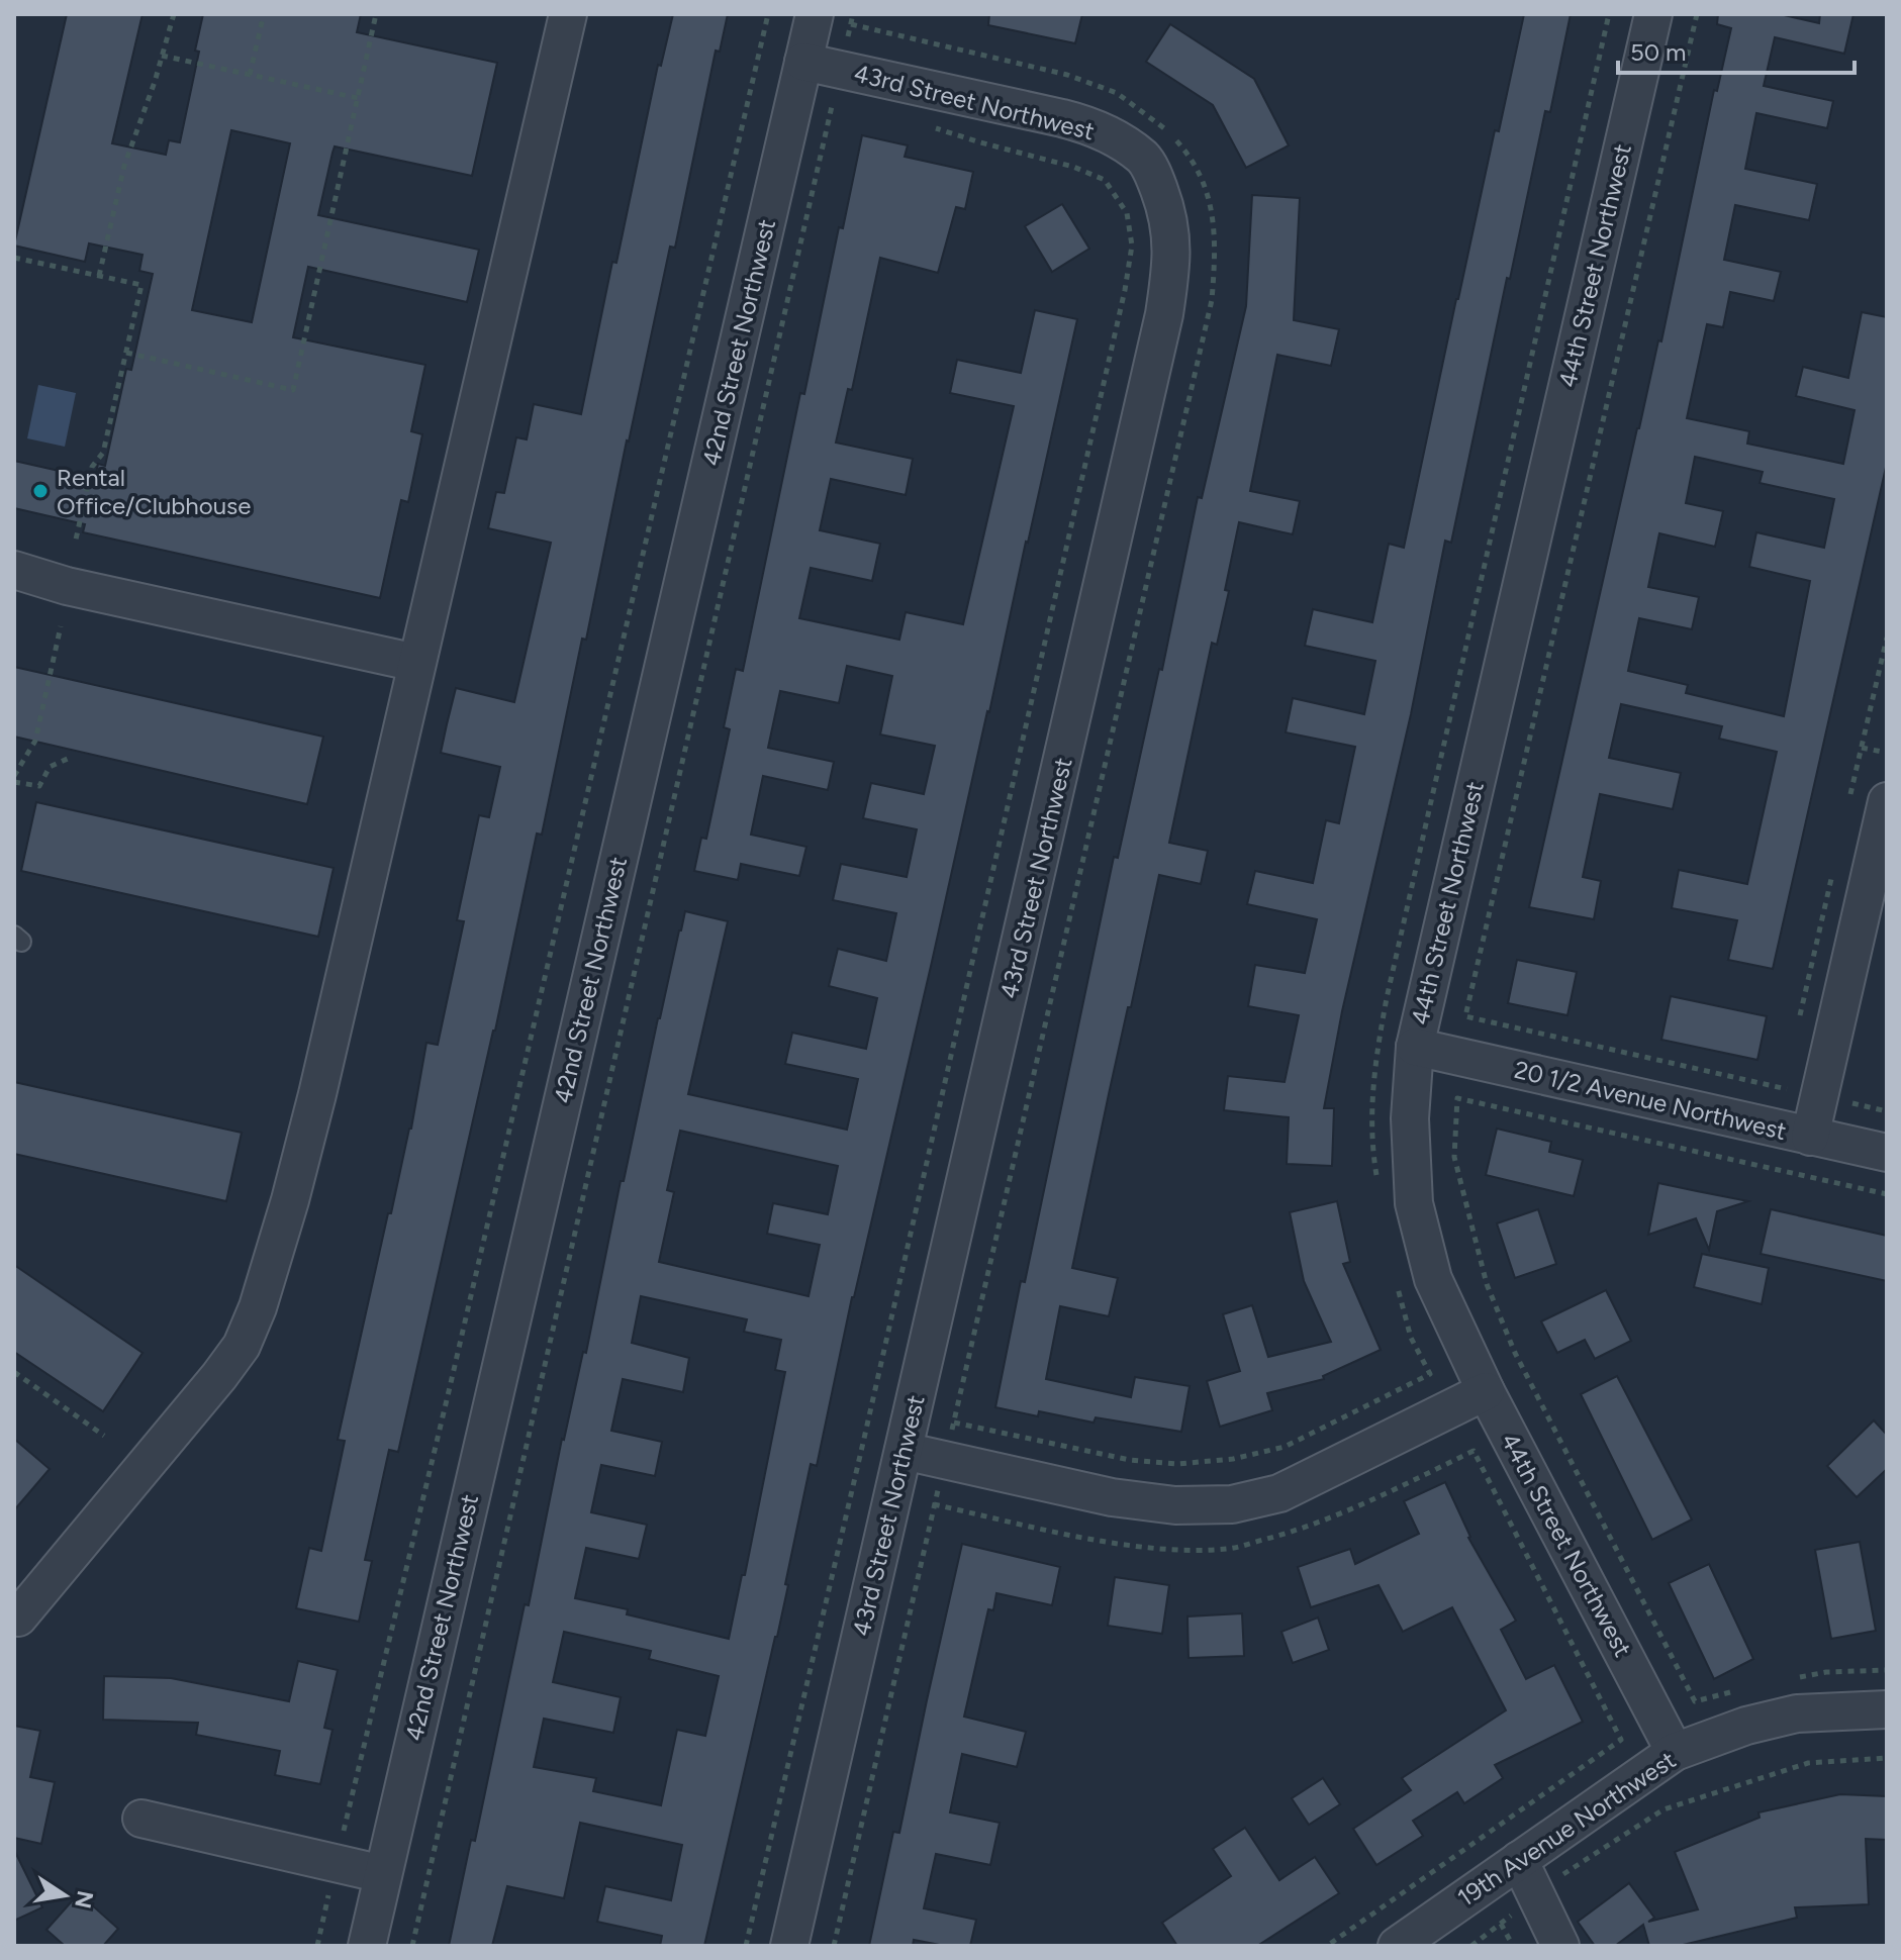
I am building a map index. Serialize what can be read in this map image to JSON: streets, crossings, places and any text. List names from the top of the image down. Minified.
{"streets":{"street":["43rd Street Northwest","44th Street Northwest","42nd Street Northwest","20 1/2 Avenue Northwest","19th Avenue Northwest"]},"crossings":[["43rd Street Northwest","42nd Street Northwest"],["44th Street Northwest","20 1/2 Avenue Northwest"],["44th Street Northwest","19th Avenue Northwest"]],"places":["Rental Office/Clubhouse"],"scale_bar":"50 m","north":"right"}
